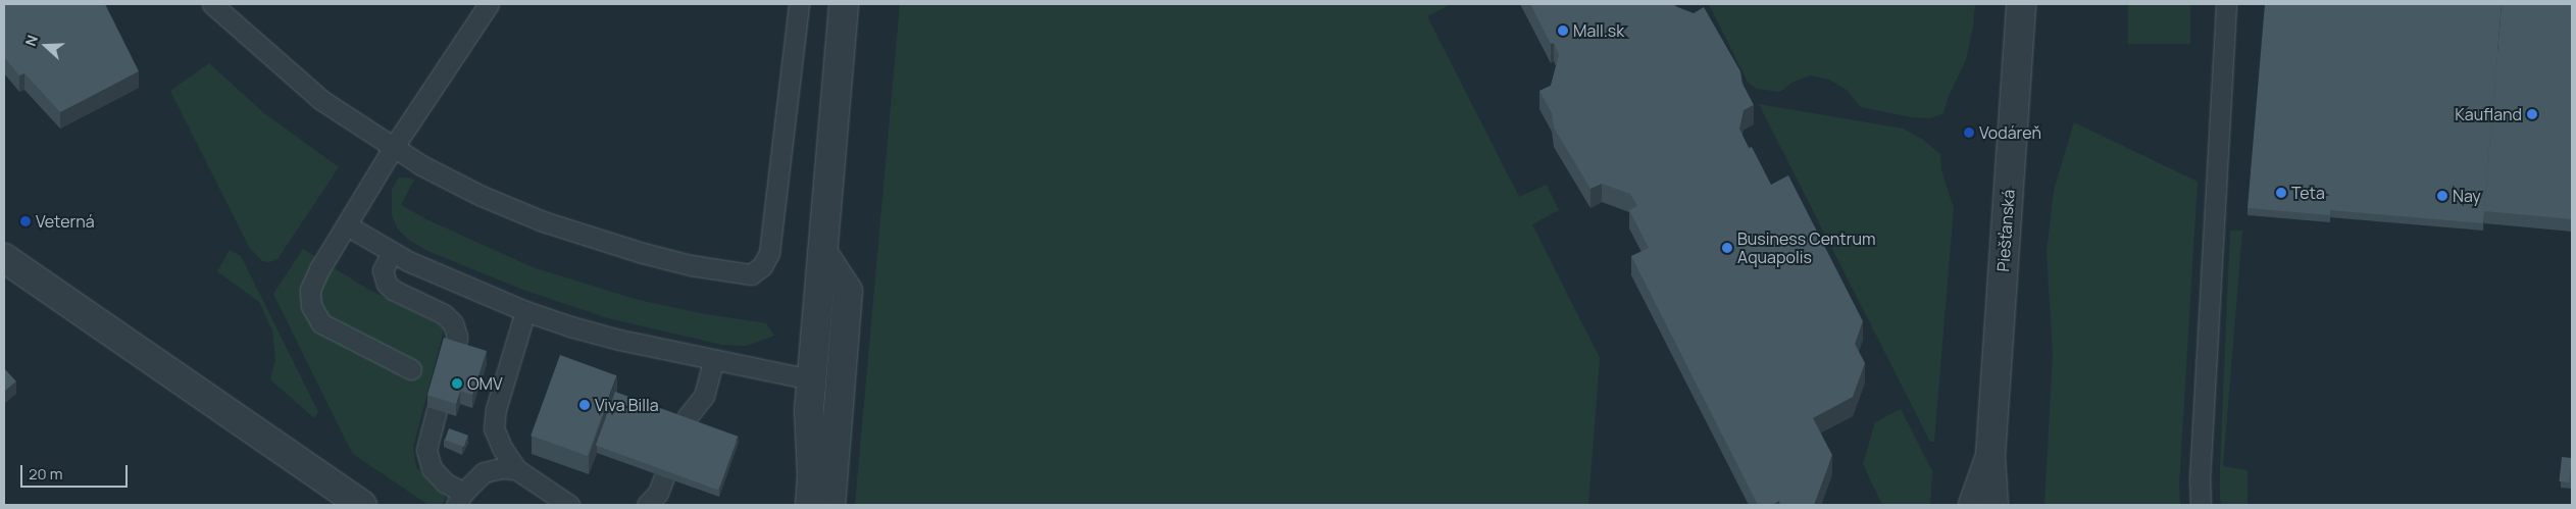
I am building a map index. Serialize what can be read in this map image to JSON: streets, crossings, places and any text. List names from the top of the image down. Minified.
{"streets":{"street":["Piešťanská"]},"places":["Mall.sk","Kaufland","Vodáreň","Teta","Nay","Veterná","Business Centrum Aquapolis","OMV","Viva Billa"],"scale_bar":"20 m","north":"left"}
